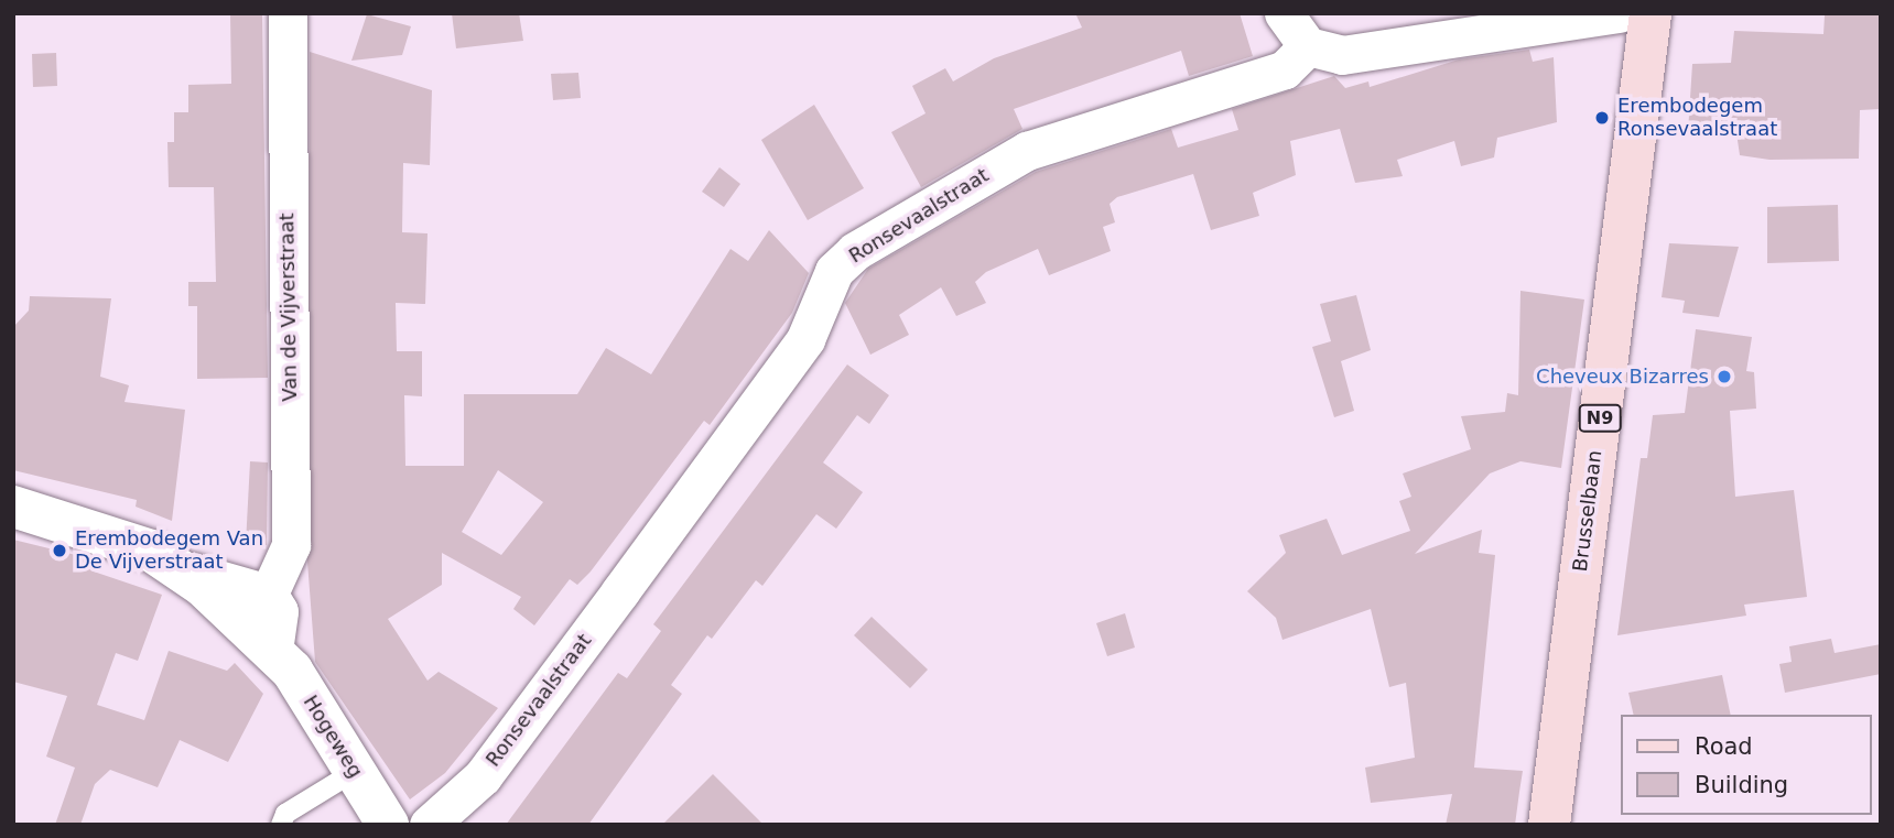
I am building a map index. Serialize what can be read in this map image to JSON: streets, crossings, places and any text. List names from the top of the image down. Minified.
{"streets":{"main road":["N9","Brusselbaan"],"street":["Ronsevaalstraat","Van de Vijverstraat","Hogeweg"]},"crossings":[["Van de Vijverstraat","Hogeweg"]],"places":["Erembodegem Ronsevaalstraat","Cheveux Bizarres","Erembodegem Van De Vijverstraat"],"legend":["Road","Building"]}
